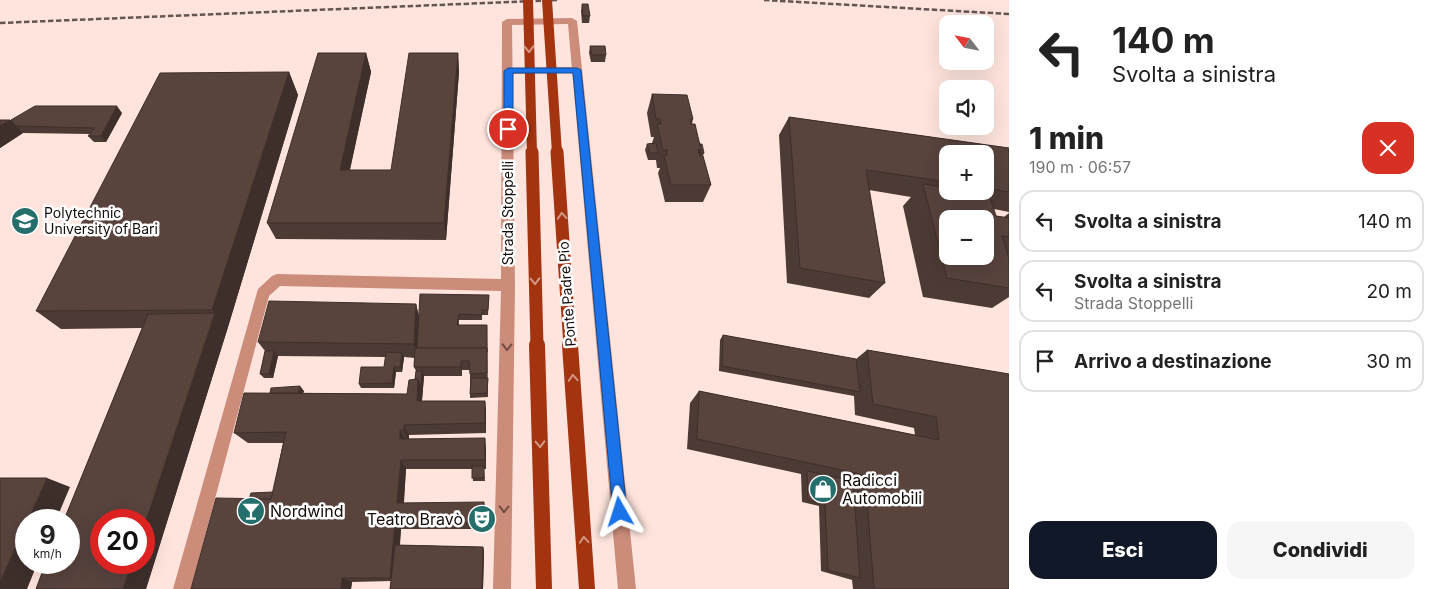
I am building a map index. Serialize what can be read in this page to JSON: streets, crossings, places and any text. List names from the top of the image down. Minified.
{"streets":{"main road":["Ponte Padre Pio"],"lane":["Strada Stoppelli"]},"places":{"school or university":["Polytechnic University of Bari"],"shop":["Radicci Automobili"],"bar":["Nordwind"],"theatre":["Teatro Bravò"]},"north":"top left","page":{"turn":["140 m","Svolta a sinistra"],"map_buttons":["+","−"],"heading":["1 min","190 m · 06:57"],"list":[{"name":"Svolta a sinistra","value":"140 m"},{"name":"Svolta a sinistra","note":"Strada Stoppelli","value":"20 m"},{"name":"Arrivo a destinazione","value":"30 m"}],"speed":"9 km/h","limit":"20","buttons":["Esci","Condividi"]}}
